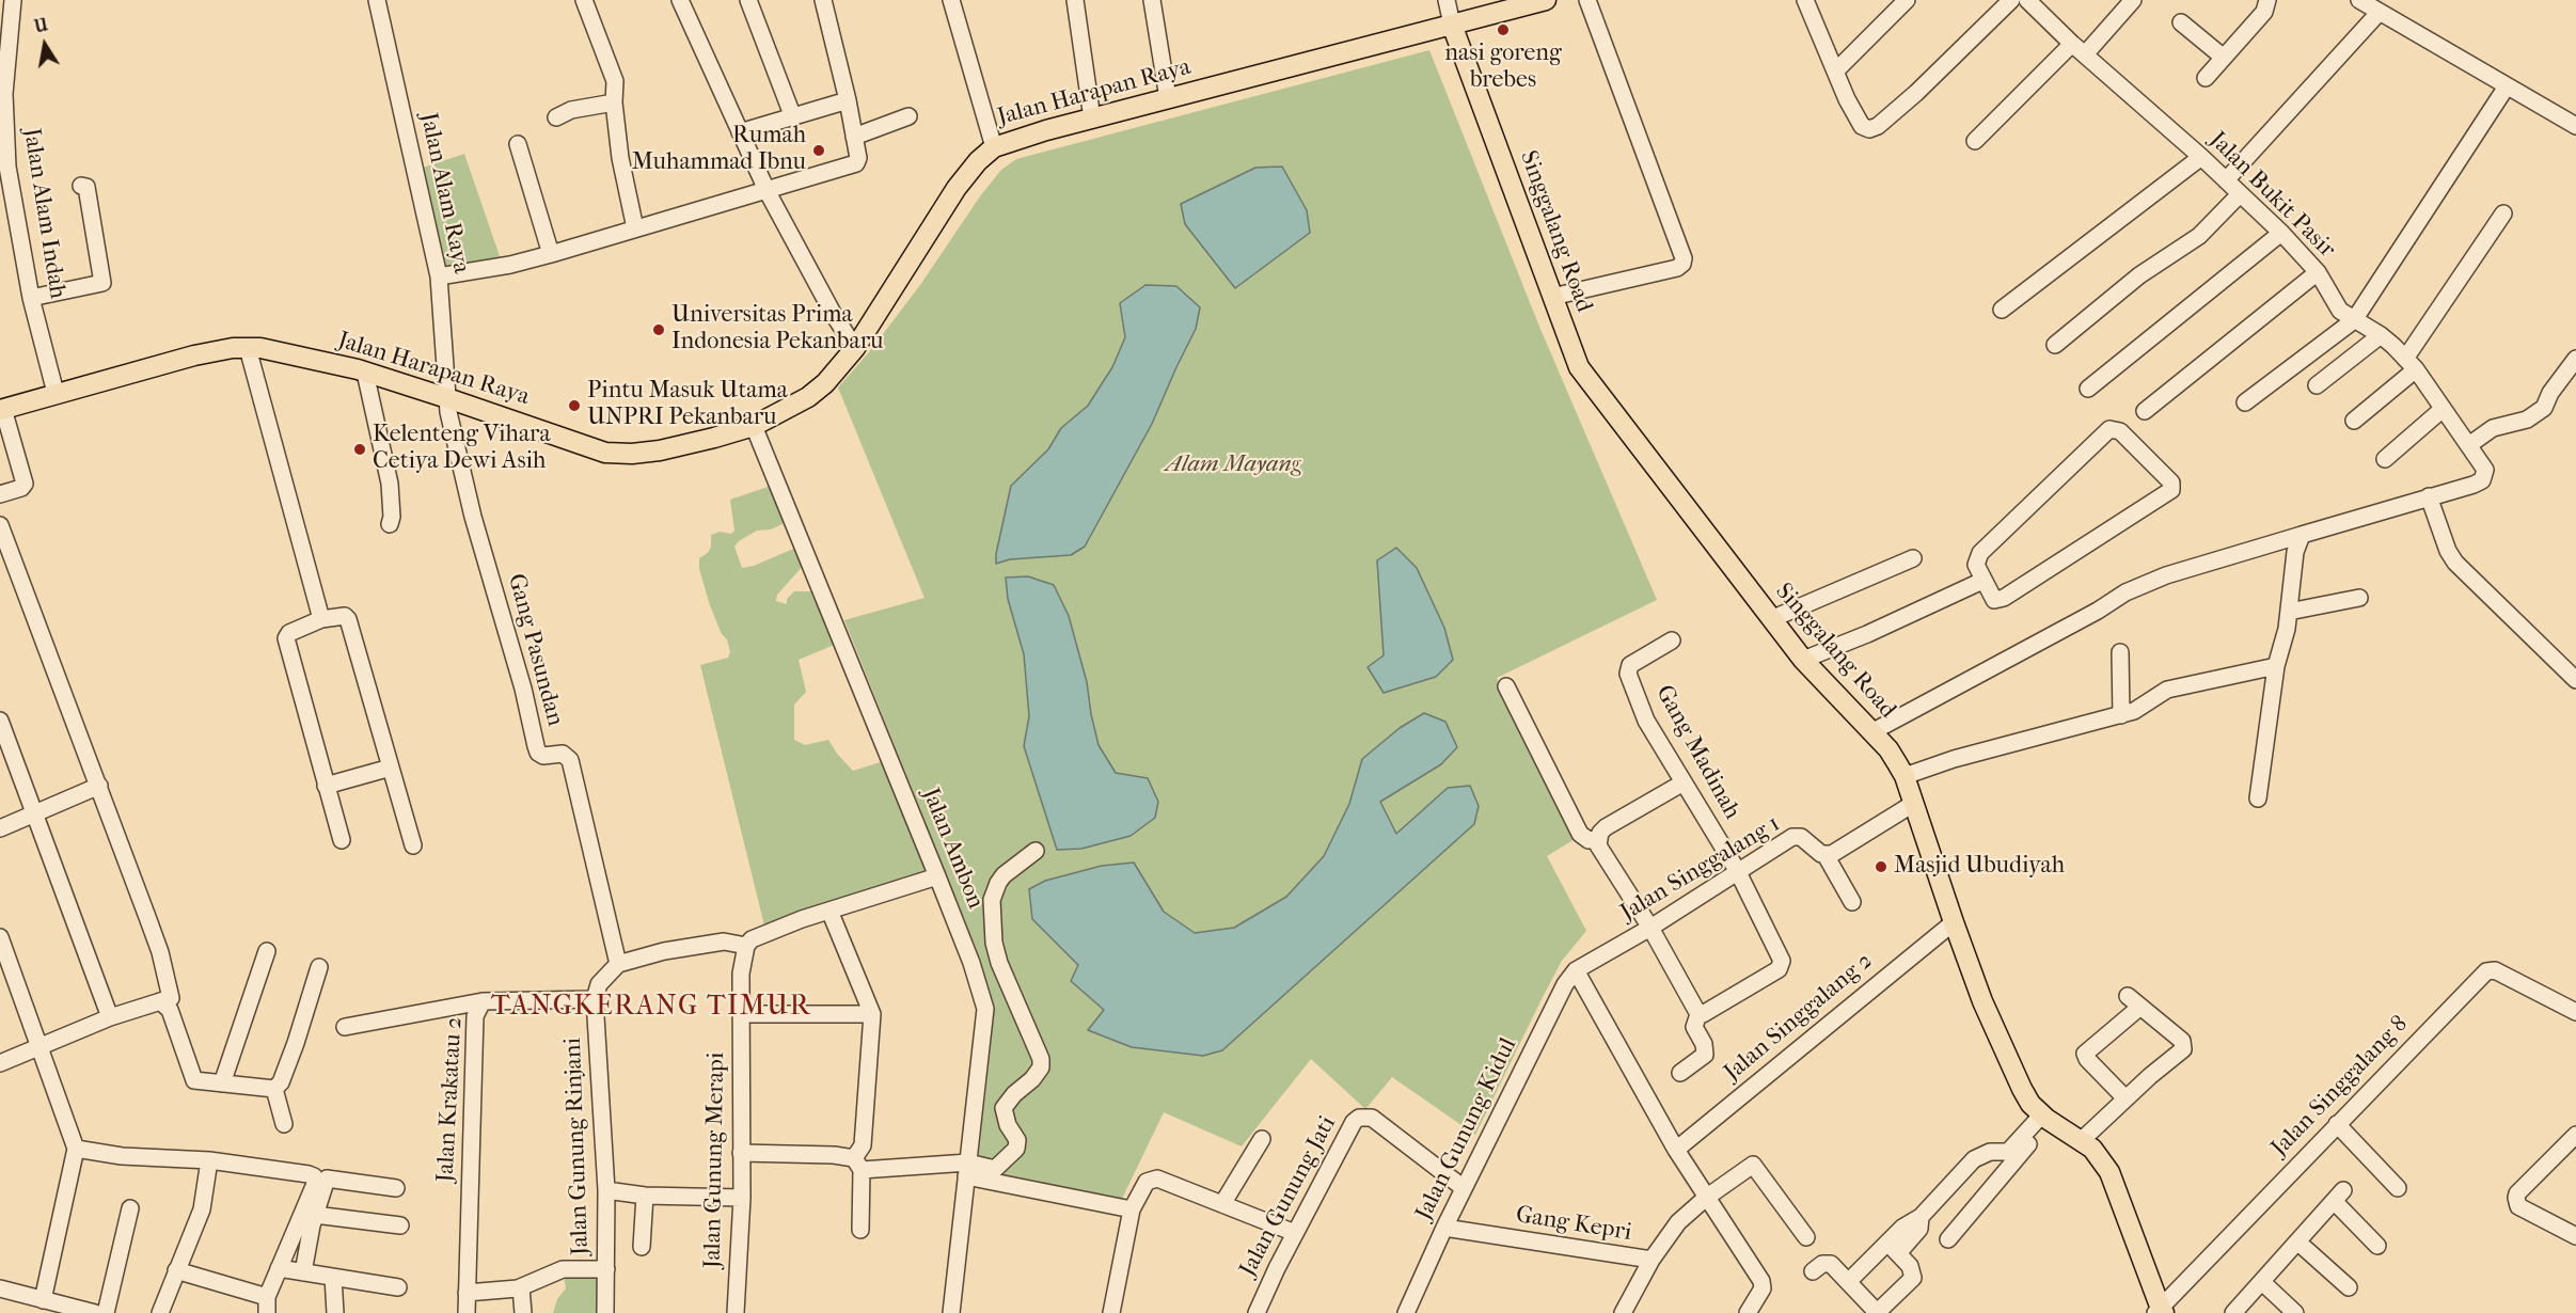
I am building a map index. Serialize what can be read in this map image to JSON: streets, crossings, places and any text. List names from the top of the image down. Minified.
{"streets":{"main road":["Jalan Harapan Raya","Singgalang Road"],"street":["Jalan Alam Raya","Jalan Bukit Pasir","Jalan Alam Indah","Gang Pasundan","Gang Madinah","Jalan Ambon","Jalan Singgalang 1","Jalan Singgalang 2","Jalan Singgalang 8","Jalan Krakatau 2","Jalan Gunung Kidul","Jalan Gunung Rinjani","Jalan Gunung Merapi","Jalan Gunung Jati","Gang Kepri"]},"crossings":[["Jalan Harapan Raya","Jalan Alam Raya"],["Jalan Harapan Raya","Jalan Alam Indah"],["Jalan Harapan Raya","Singgalang Road"],["Jalan Harapan Raya","Gang Pasundan"],["Jalan Harapan Raya","Jalan Ambon"],["Jalan Alam Raya","Gang Pasundan"],["Singgalang Road","Jalan Singgalang 2"],["Singgalang Road","Jalan Singgalang 8"],["Gang Madinah","Jalan Singgalang 1"],["Jalan Singgalang 1","Jalan Gunung Kidul"],["Jalan Krakatau 2","Jalan Gunung Rinjani"],["Jalan Gunung Kidul","Jalan Gunung Jati"],["Jalan Gunung Kidul","Gang Kepri"]],"districts":["TANGKERANG TIMUR"],"parks":["Alam Mayang"],"places":["nasi goreng brebes","Rumah Muhammad Ibnu","Universitas Prima Indonesia Pekanbaru","Pintu Masuk Utama UNPRI Pekanbaru","Kelenteng Vihara Cetiya Dewi Asih","Masjid Ubudiyah"],"north":"top"}
